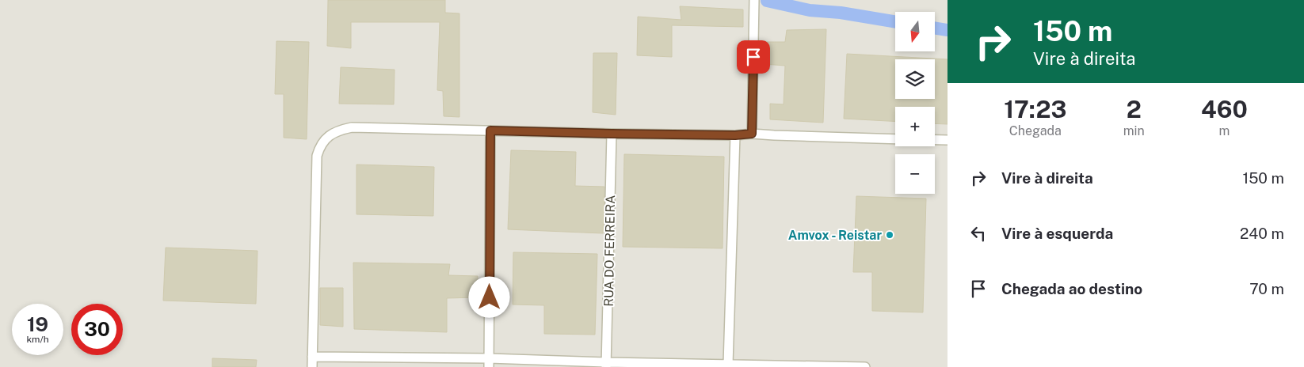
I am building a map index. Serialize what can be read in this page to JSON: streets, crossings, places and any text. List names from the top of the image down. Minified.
{"streets":{"street":["RUA DO FERREIRA"]},"places":["Amvox - Reistar"],"north":"bottom","page":{"turn":["150 m","Vire à direita"],"map_buttons":["+","−"],"eta":["17:23","Chegada","2","min","460","m"],"list":[{"name":"Vire à direita","value":"150 m"},{"name":"Vire à esquerda","value":"240 m"},{"name":"Chegada ao destino","value":"70 m"}],"speed":"19 km/h","limit":"30"}}
